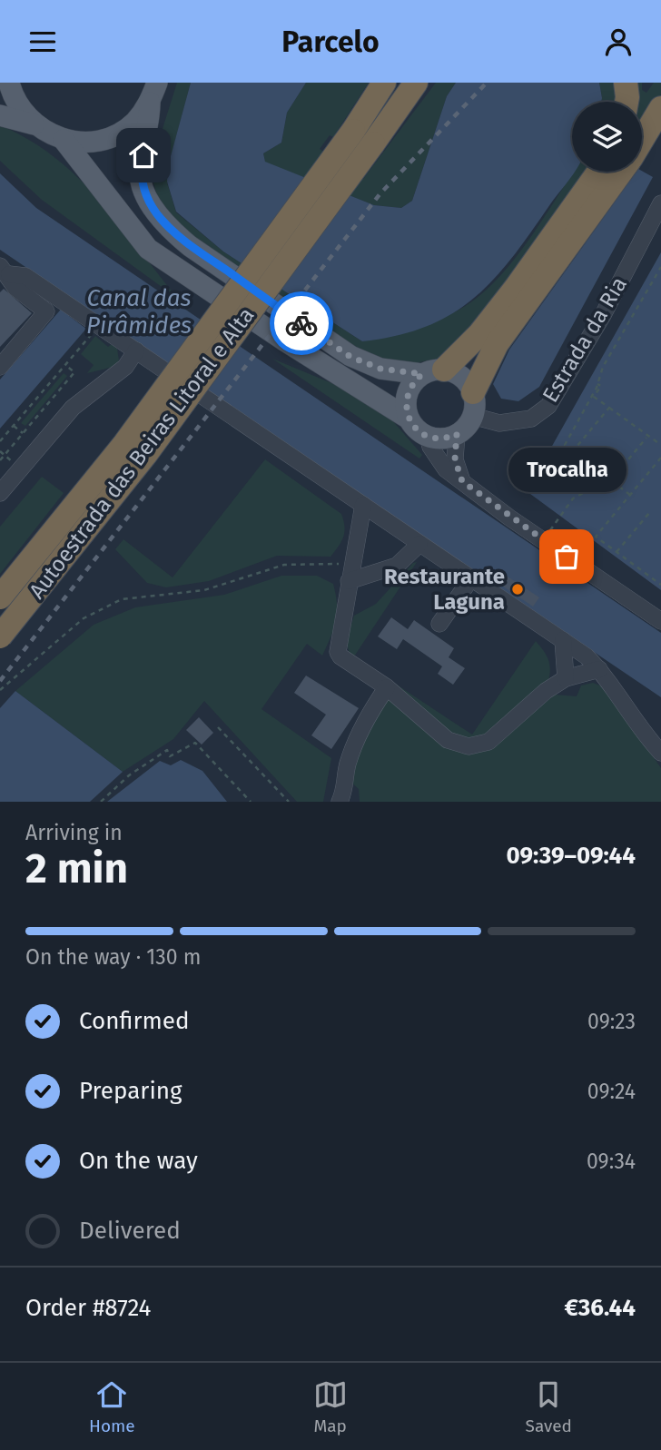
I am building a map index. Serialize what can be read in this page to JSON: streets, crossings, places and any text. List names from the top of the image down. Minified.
{"streets":{"highway":["Autoestrada das Beiras Litoral e Alta"],"street":["Estrada da Ria"]},"water":["Canal das Pirâmides"],"places":["Trocalha","Restaurante Laguna"],"page":{"header":"Parcelo","bubble":"Trocalha","heading":["2 min","Arriving in","09:39–09:44"],"panel":["Order #8724","€36.44"],"bar":"On the way · 130 m","list":[["Confirmed","09:23"],["Preparing","09:24"],["On the way","09:34"],"Delivered"],"tabs":["Home","Map","Saved"]}}
